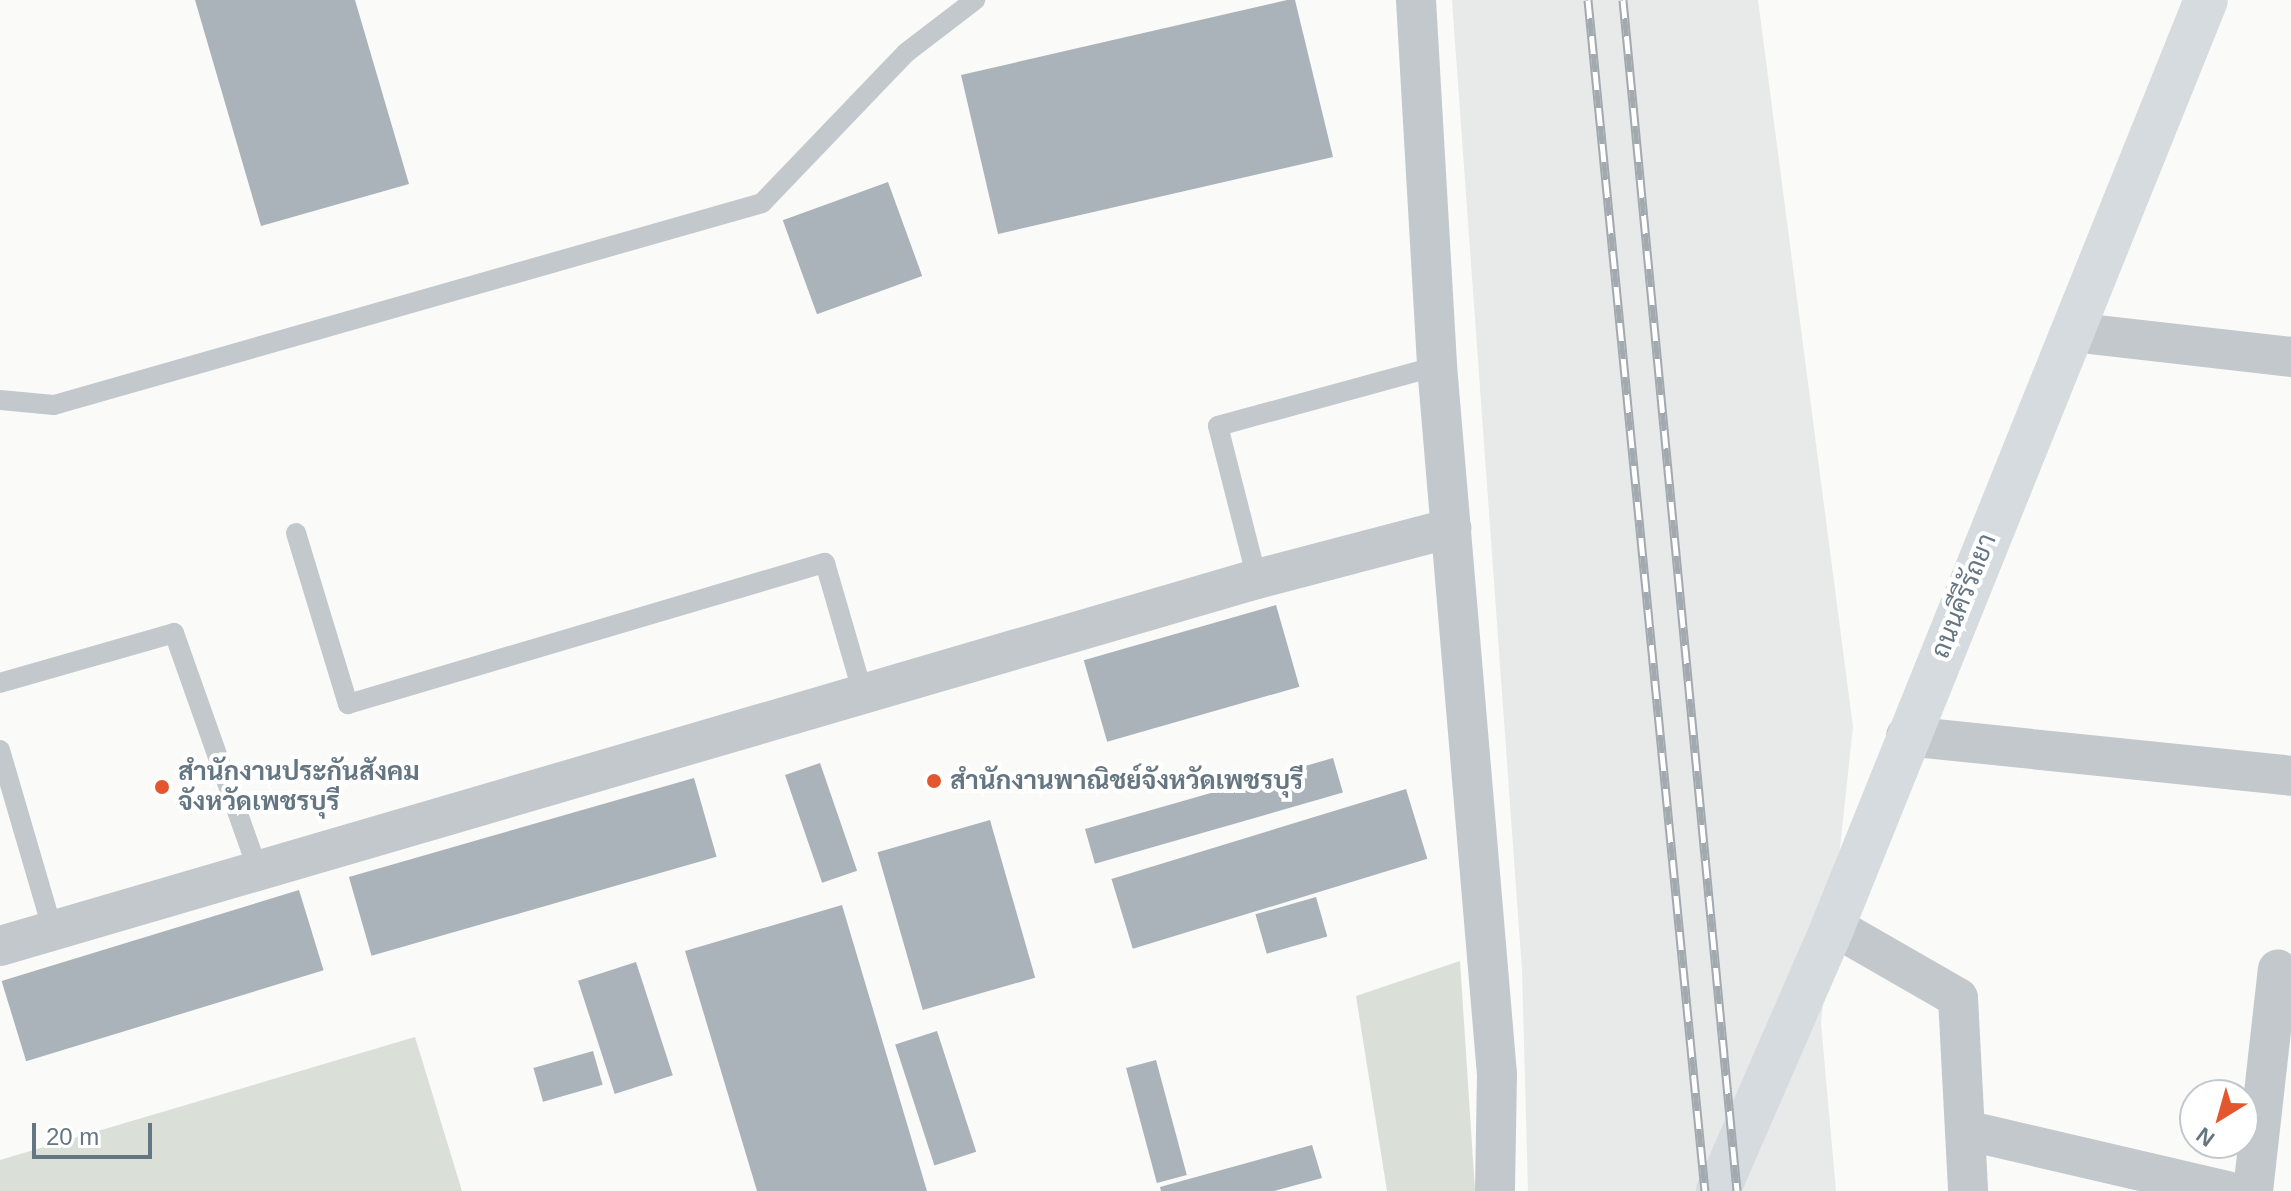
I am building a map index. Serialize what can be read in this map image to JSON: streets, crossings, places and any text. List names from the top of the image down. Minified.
{"streets":{"street":["ถนนคีรีรัถยา"]},"places":["สำนักงานพาณิชย์จังหวัดเพชรบุรี","สำนักงานประกันสังคม จังหวัดเพชรบุรี"],"scale_bar":"20 m","north":"bottom left"}
